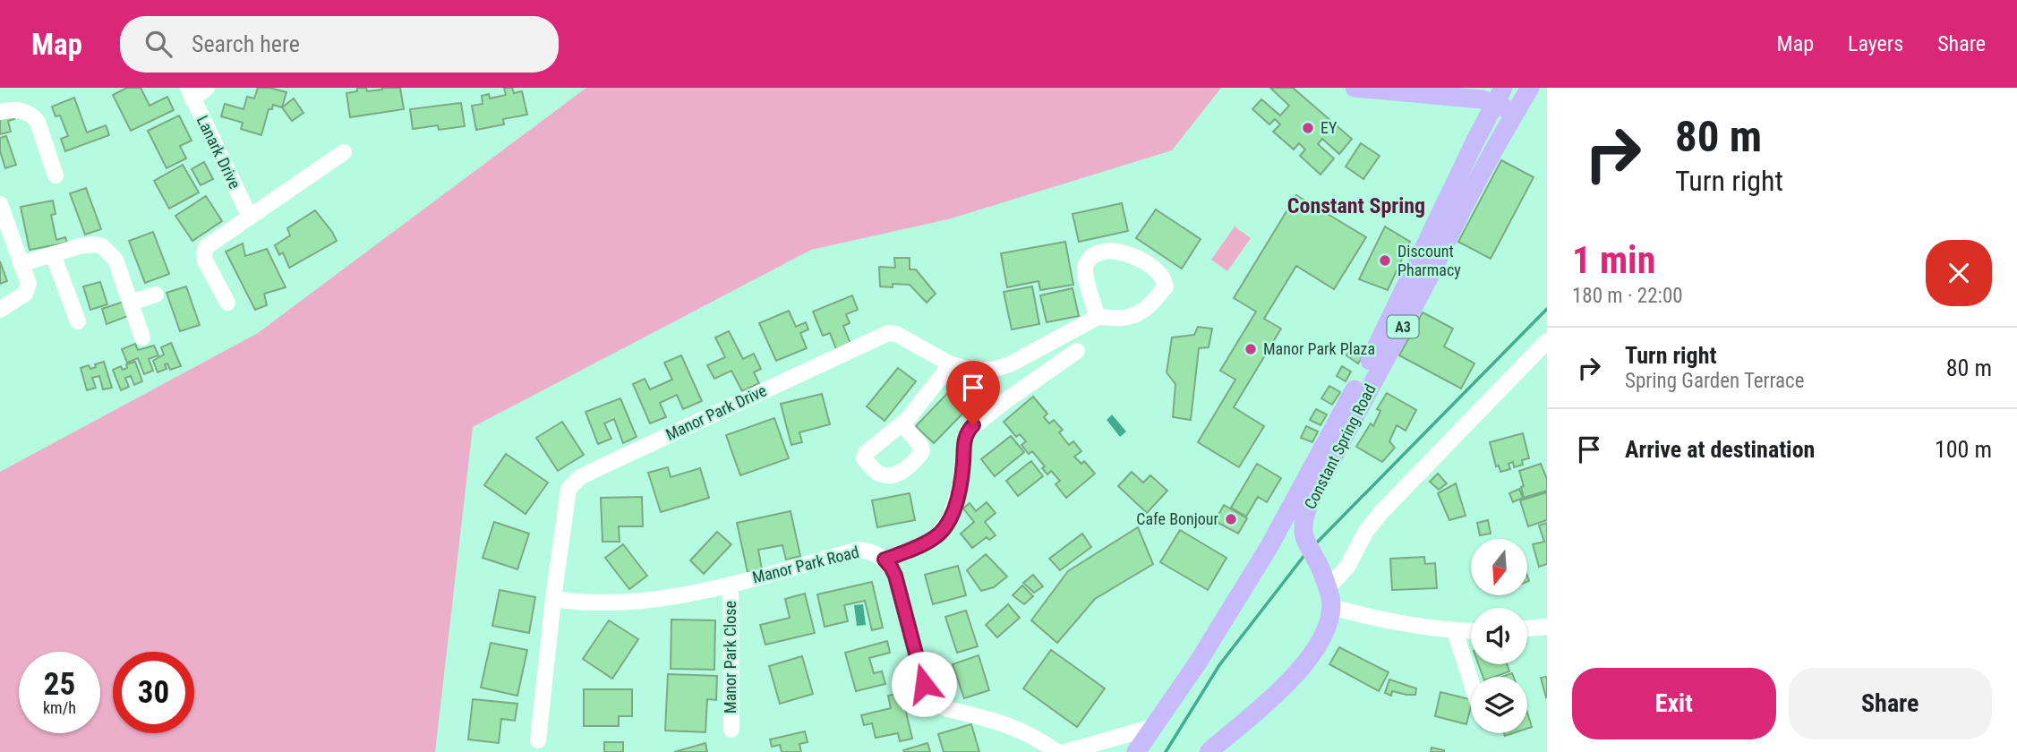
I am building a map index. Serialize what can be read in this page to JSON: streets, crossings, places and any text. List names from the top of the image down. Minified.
{"streets":{"main road":["A3","Constant Spring Road"],"street":["Lanark Drive","Manor Park Drive","Manor Park Road","Manor Park Close"]},"crossings":[["Manor Park Drive","Manor Park Road"],["Manor Park Road","Manor Park Close"]],"districts":["Constant Spring"],"places":["EY","Discount Pharmacy","Manor Park Plaza","Cafe Bonjour"],"north":"bottom","page":{"header":"Map","search":"Search here","nav":["Map","Layers","Share"],"turn":["80 m","Turn right"],"heading":["1 min","180 m · 22:00"],"list":[{"name":"Turn right","note":"Spring Garden Terrace","value":"80 m"},{"name":"Arrive at destination","value":"100 m"}],"speed":"25 km/h","limit":"30","buttons":["Exit","Share"]}}
